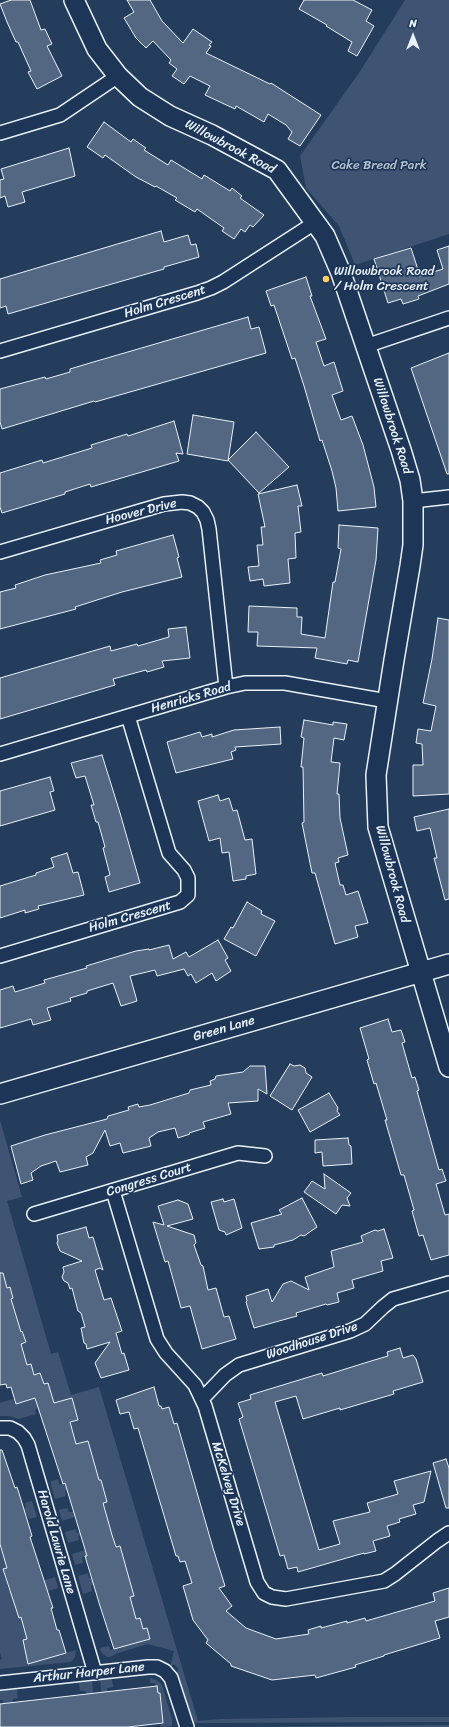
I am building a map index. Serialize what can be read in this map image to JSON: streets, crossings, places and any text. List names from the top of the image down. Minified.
{"streets":{"street":["Willowbrook Road","Holm Crescent","Hoover Drive","Henricks Road","Green Lane","Congress Court","Woodhouse Drive","McKelvey Drive","Harold Lawrie Lane","Arthur Harper Lane"]},"crossings":[["Willowbrook Road","Holm Crescent"],["Willowbrook Road","Henricks Road"],["Willowbrook Road","Green Lane"],["Holm Crescent","Henricks Road"],["Hoover Drive","Henricks Road"],["Congress Court","McKelvey Drive"],["Woodhouse Drive","McKelvey Drive"],["Harold Lawrie Lane","Arthur Harper Lane"]],"parks":["Cake Bread Park"],"places":["Willowbrook Road / Holm Crescent"],"north":"top"}
